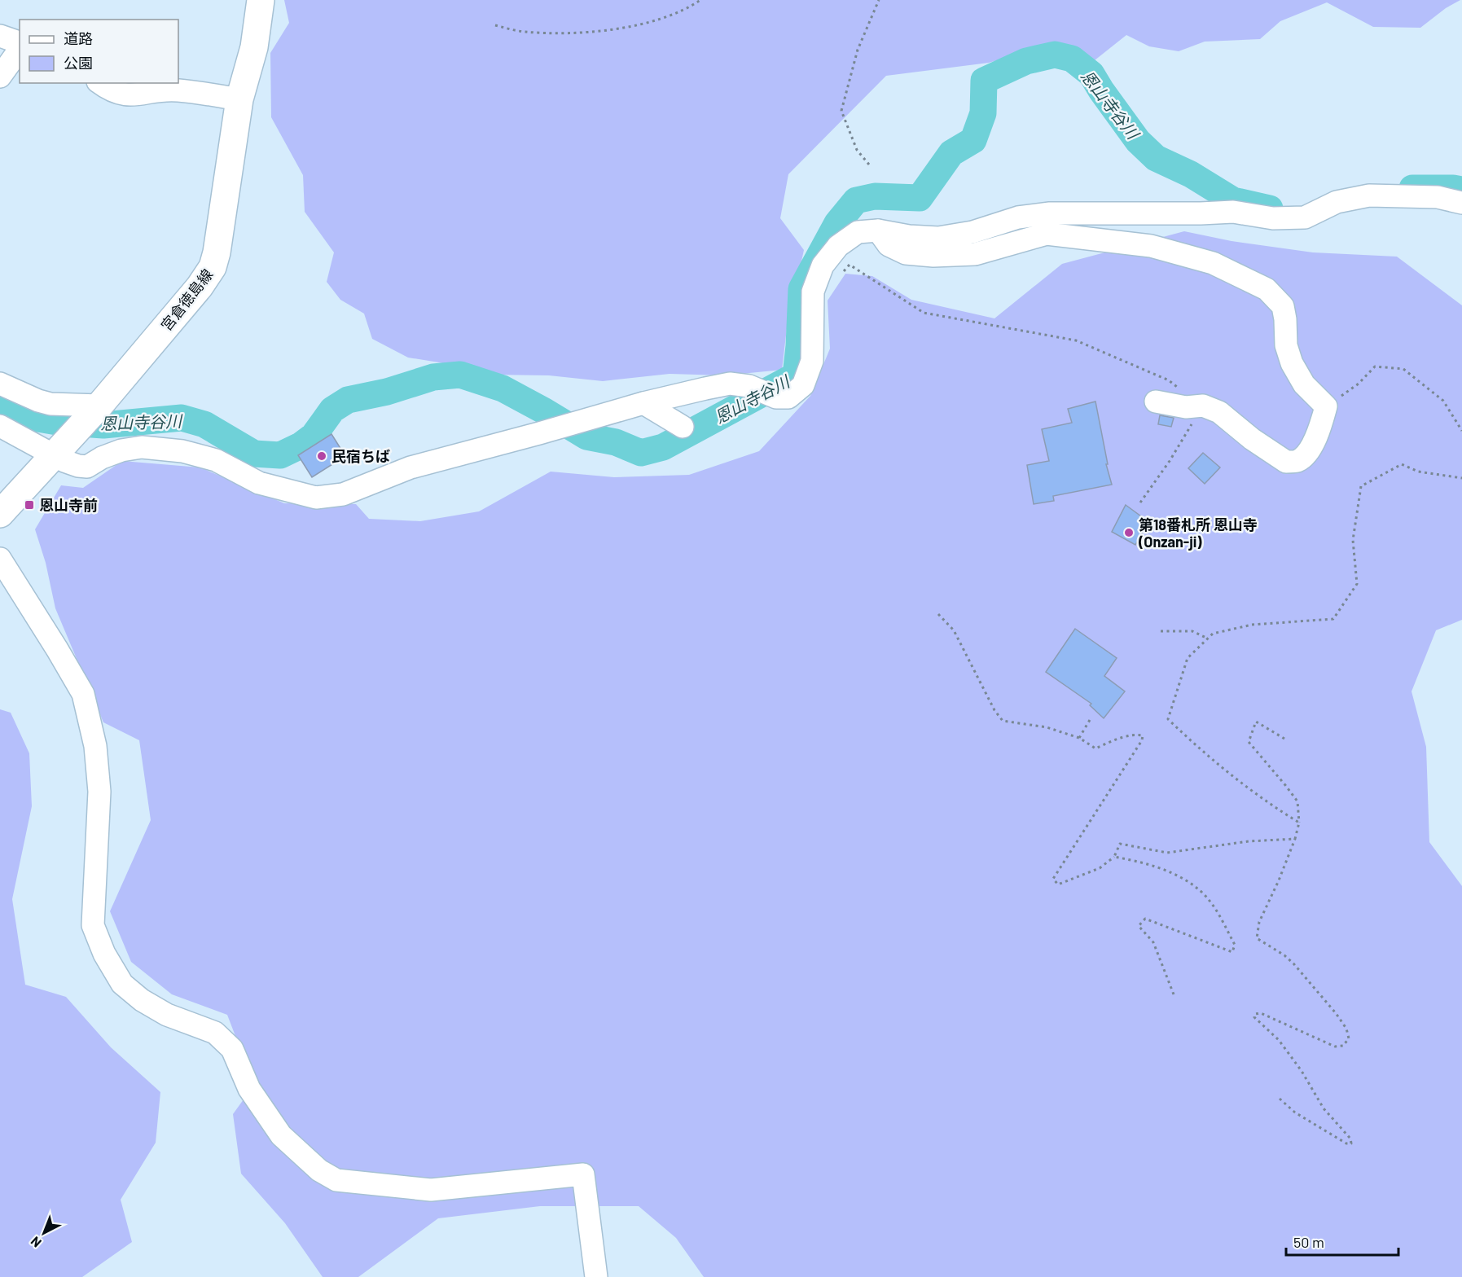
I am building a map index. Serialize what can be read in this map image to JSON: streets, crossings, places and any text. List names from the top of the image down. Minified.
{"streets":{"main road":["宮倉徳島線"]},"water":["恩山寺谷川"],"places":{"other":["民宿ちば","第18番札所 恩山寺 (Onzan-ji)"],"transit":["恩山寺前"]},"legend":["道路","公園"],"scale_bar":"50 m","north":"bottom left"}
